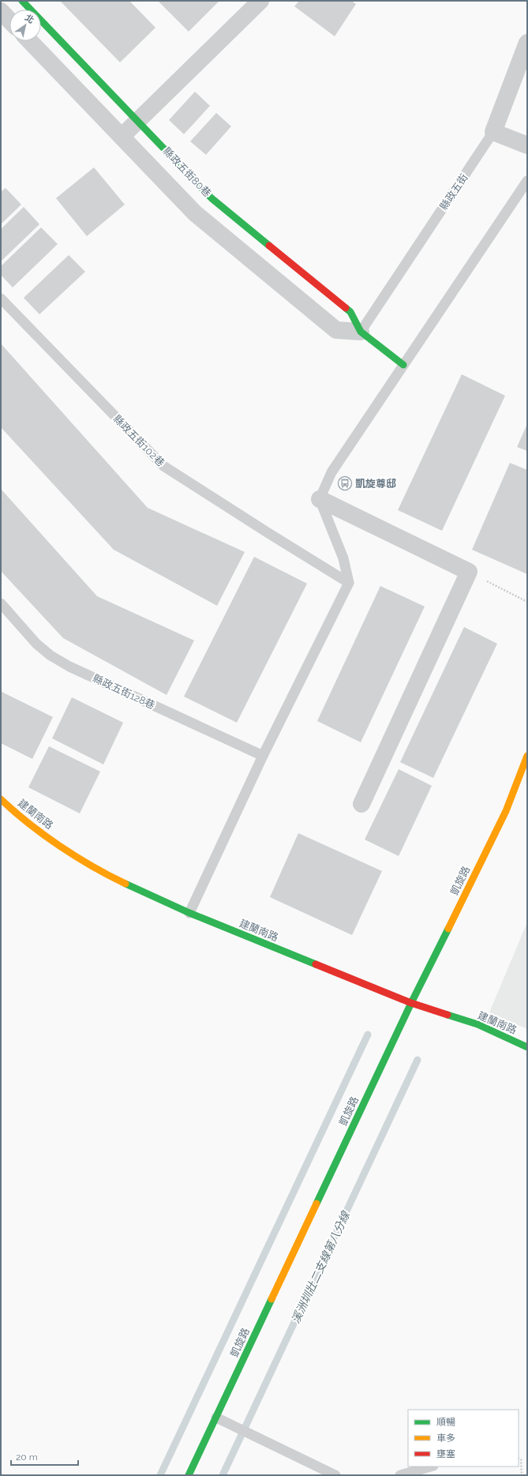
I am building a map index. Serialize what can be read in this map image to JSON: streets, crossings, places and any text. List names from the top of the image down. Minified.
{"streets":{"street":["縣政五街80巷","縣政五街","建蘭南路","凱旋路"],"lane":["縣政五街102巷","縣政五街128巷"]},"crossings":[["縣政五街80巷","縣政五街"],["建蘭南路","凱旋路"]],"water":["溪洲圳壯二支線第八分線"],"places":{"bus stop":["凱旋尊邸"]},"legend":["順暢","車多","壅塞"],"scale_bar":"20 m","north":"top right"}
